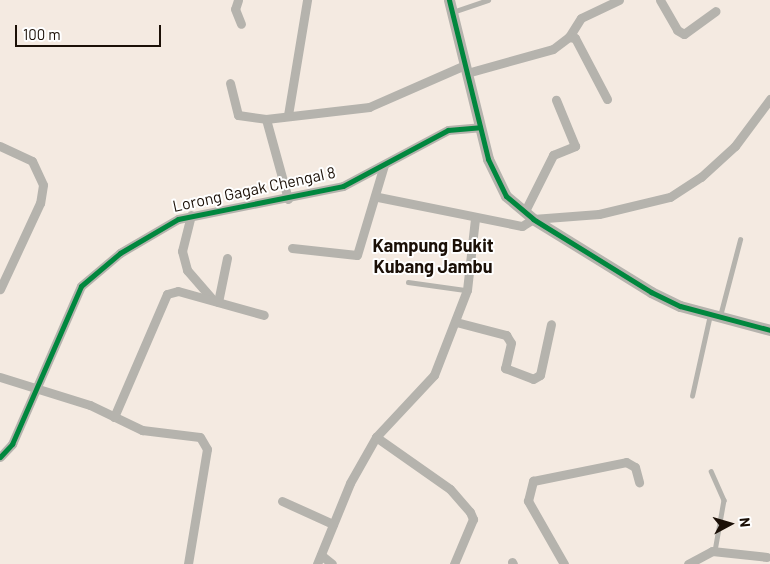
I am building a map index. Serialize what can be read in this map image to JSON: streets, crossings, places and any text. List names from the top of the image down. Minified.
{"streets":{"street":["Lorong Gagak Chengal 8"]},"districts":["Kampung Bukit Kubang Jambu"],"scale_bar":"100 m","north":"right"}
